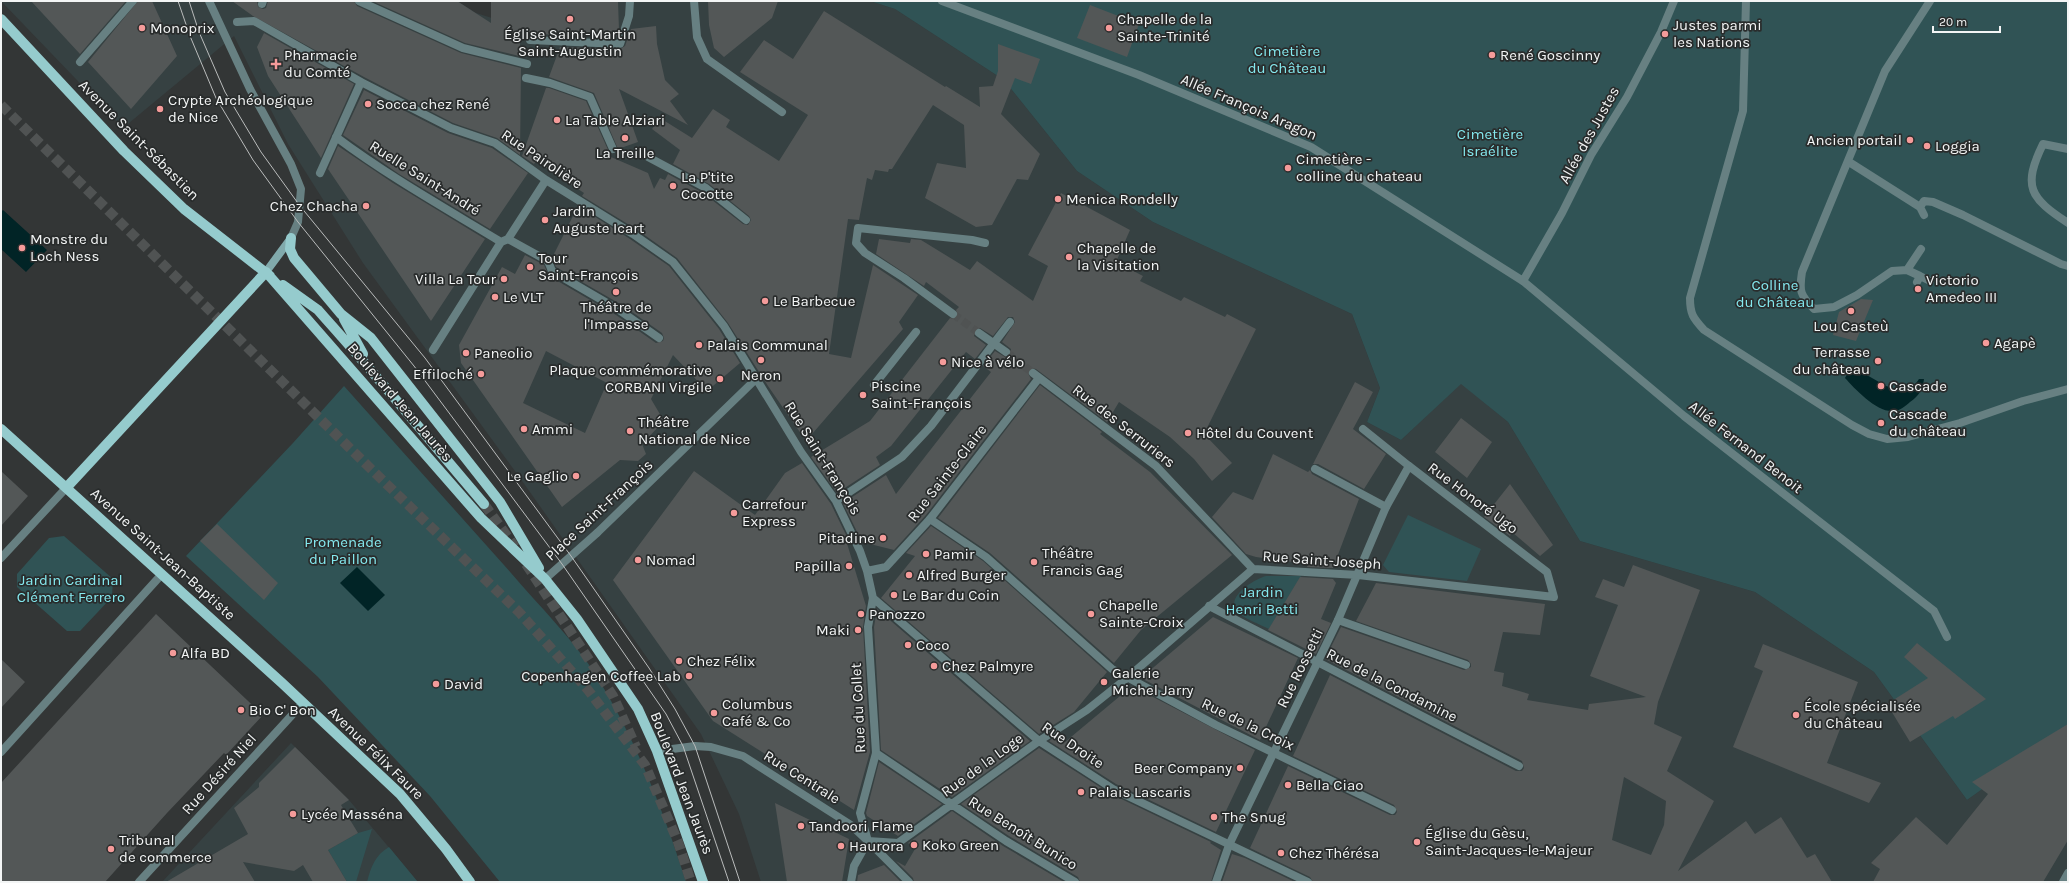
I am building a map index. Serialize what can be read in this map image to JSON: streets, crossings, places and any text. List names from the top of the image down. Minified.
{"streets":{"main road":["Avenue Saint-Sébastien","Boulevard Jean Jaurès","Avenue Saint-Jean-Baptiste","Avenue Félix Faure"],"street":["Allée François Aragon","Allée des Justes","Rue Pairolière","Ruelle Saint-André","Rue des Serruriers","Allée Fernand Benoit","Rue Saint-François","Rue Sainte-Claire","Rue Honoré Ugo","Place Saint-François","Rue Saint-Joseph","Rue Rossetti","Rue de la Condamine","Rue du Collet","Rue de la Croix","Rue Droite","Rue de la Loge","Rue Désiré Niel","Rue Centrale","Rue Benoît Bunico"]},"crossings":[["Allée François Aragon","Allée des Justes"],["Allée François Aragon","Allée Fernand Benoit"],["Allée des Justes","Allée Fernand Benoit"],["Avenue Saint-Sébastien","Boulevard Jean Jaurès"],["Rue Pairolière","Rue Saint-François"],["Boulevard Jean Jaurès","Place Saint-François"],["Boulevard Jean Jaurès","Rue Centrale"],["Rue des Serruriers","Rue Sainte-Claire"],["Rue des Serruriers","Rue Saint-Joseph"],["Rue Saint-François","Rue Sainte-Claire"],["Rue Saint-François","Place Saint-François"],["Rue Saint-François","Rue du Collet"],["Rue Saint-François","Rue Droite"],["Rue Sainte-Claire","Rue de la Croix"],["Rue Honoré Ugo","Rue Saint-Joseph"],["Rue Honoré Ugo","Rue Rossetti"],["Avenue Saint-Jean-Baptiste","Avenue Félix Faure"],["Avenue Saint-Jean-Baptiste","Rue Désiré Niel"],["Rue Saint-Joseph","Rue Rossetti"],["Rue Saint-Joseph","Rue de la Condamine"],["Rue Saint-Joseph","Rue de la Croix"],["Rue Saint-Joseph","Rue de la Loge"],["Rue Rossetti","Rue de la Condamine"],["Rue Rossetti","Rue de la Croix"],["Rue Rossetti","Rue Droite"],["Rue du Collet","Rue Droite"],["Rue du Collet","Rue de la Loge"],["Rue du Collet","Rue Centrale"],["Rue du Collet","Rue Benoît Bunico"],["Rue de la Croix","Rue de la Loge"],["Rue Droite","Rue de la Loge"],["Avenue Félix Faure","Rue Désiré Niel"],["Rue de la Loge","Rue Centrale"],["Rue de la Loge","Rue Benoît Bunico"]],"parks":["Cimetière du Château","Cimetière Israélite","Colline du Château","Promenade du Paillon","Jardin Cardinal Clément Ferrero","Jardin Henri Betti"],"places":{"other":["Église Saint-Martin Saint-Augustin","Monoprix","Chapelle de la Sainte-Trinité","Justes parmi les Nations","René Goscinny","Socca chez René","Crypte Archéologique de Nice","La Table Alziari","La Treille","Ancien portail","Loggia","Cimetière - colline du chateau","La P'tite Cocotte","Menica Rondelly","Chez Chacha","Jardin Auguste Icart","Monstre du Loch Ness","Chapelle de la Visitation","Tour Saint-François","Villa La Tour","Victorio Amedeo III","Théâtre de l'Impasse","Le VLT","Le Barbecue","Lou Casteù","Agapè","Palais Communal","Paneolio","Neron","Terrasse du château","Nice à vélo","Effiloché","Plaque commémorative CORBANI Virgile","Cascade","Piscine Saint-François","Cascade du château","Ammi","Théâtre National de Nice","Hôtel du Couvent","Le Gaglio","Carrefour Express","Pitadine","Pamir","Nomad","Théâtre Francis Gag","Papilla","Alfred Burger","Le Bar du Coin","Panozzo","Chapelle Sainte-Croix","Maki","Coco","Alfa BD","Chez Félix","Chez Palmyre","Copenhagen Coffee Lab","Galerie Michel Jarry","David","Bio C' Bon","Columbus Café & Co","École spécialisée du Château","Beer Company","Bella Ciao","Palais Lascaris","Lycée Masséna","The Snug","Tandoori Flame","Église du Gèsu, Saint-Jacques-le-Majeur","Koko Green","Haurora","Tribunal de commerce","Chez Thérésa"],"health":["Pharmacie du Comté"]},"scale_bar":"20 m"}
